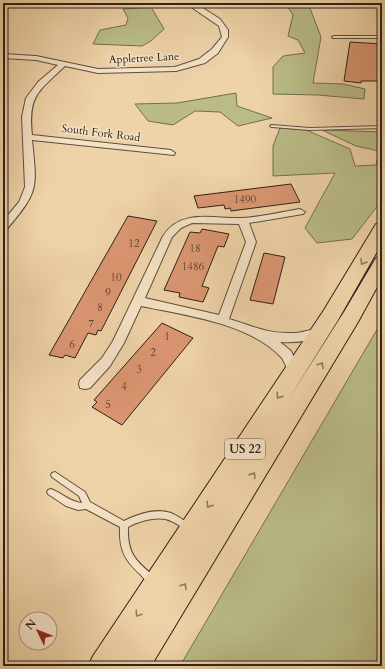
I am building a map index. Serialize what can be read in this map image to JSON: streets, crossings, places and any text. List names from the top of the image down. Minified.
{"streets":{"highway":["US 22"],"street":["Appletree Lane","South Fork Road"]},"house_numbers":["1490","12","18","1486","10","9","8","7","1","6","2","3","4","5"],"north":"top left"}
